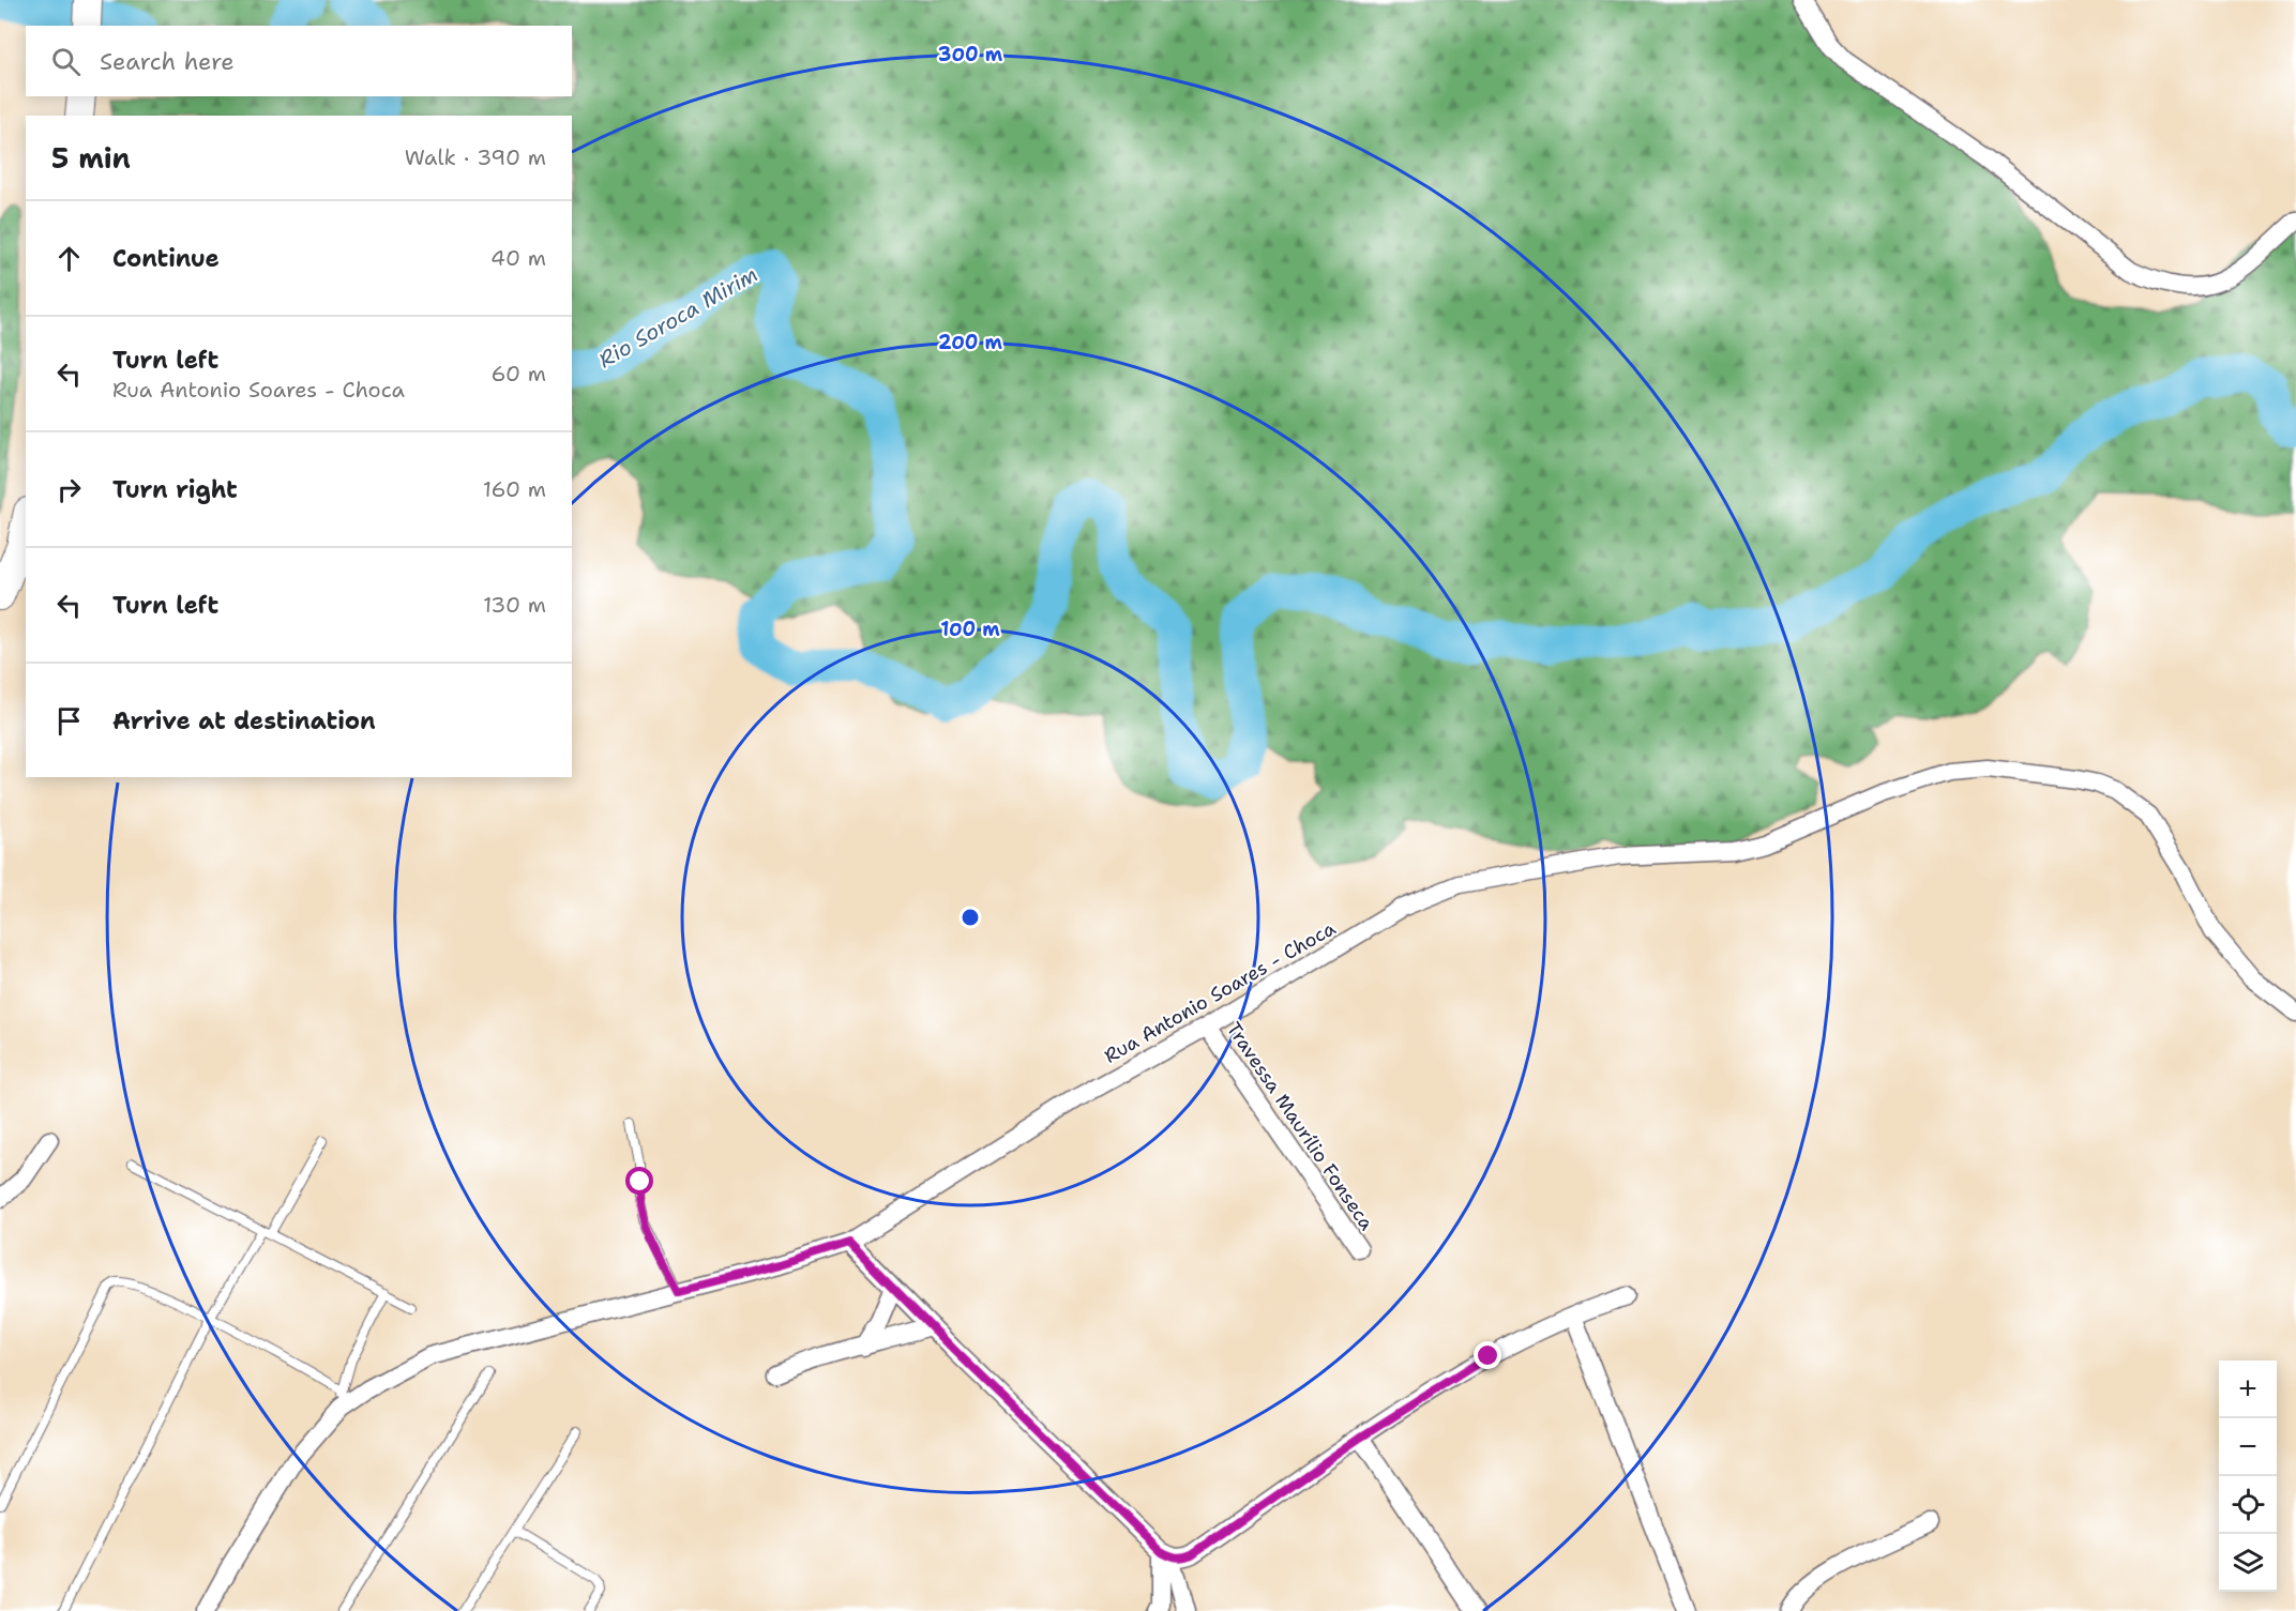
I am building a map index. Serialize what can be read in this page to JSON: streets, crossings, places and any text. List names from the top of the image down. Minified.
{"streets":{"street":["Rua Antonio Soares - Choca","Travessa Maurílio Fonseca"]},"crossings":[["Rua Antonio Soares - Choca","Travessa Maurílio Fonseca"]],"water":["Rio Soroca Mirim"],"page":{"search":"Search here","heading":["5 min","Walk · 390 m"],"list":[["Continue","40 m"],["Turn left","Rua Antonio Soares - Choca","60 m"],["Turn right","160 m"],["Turn left","130 m"],"Arrive at destination"],"map_buttons":["+","−"]},"rings":["300 m","200 m","100 m"]}
